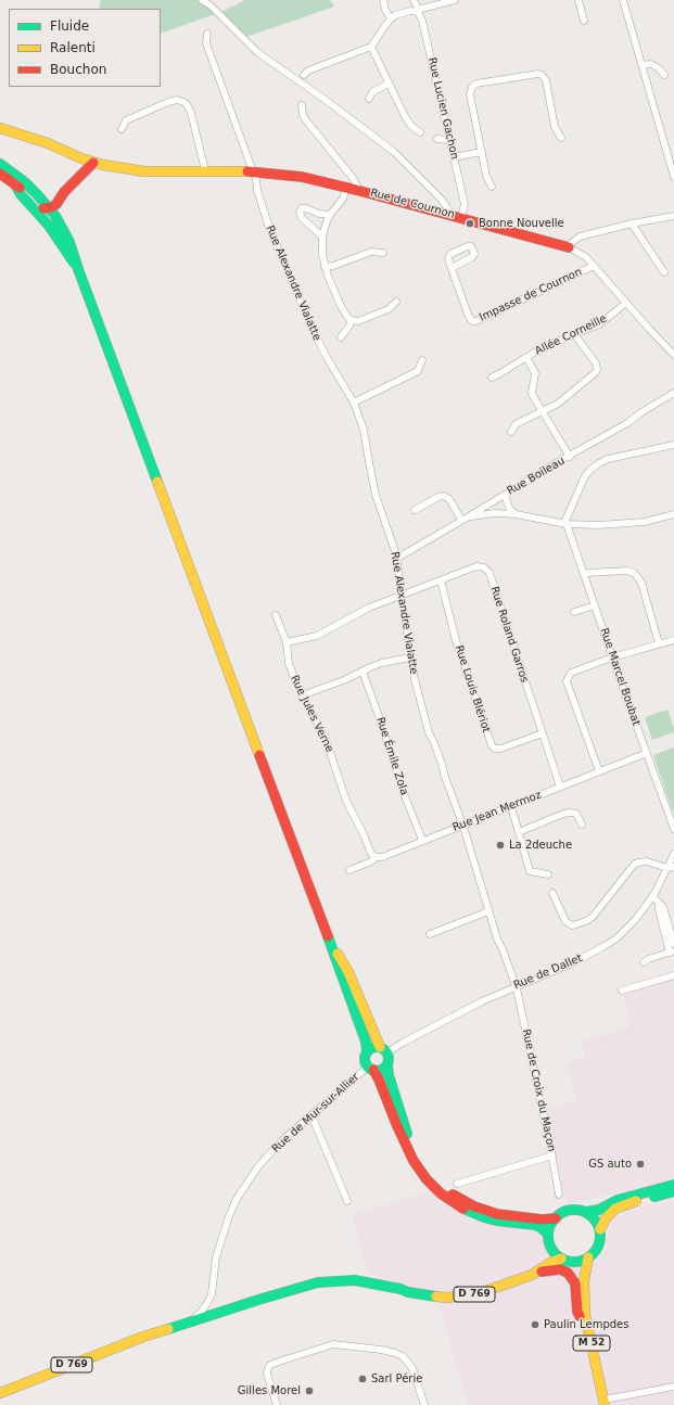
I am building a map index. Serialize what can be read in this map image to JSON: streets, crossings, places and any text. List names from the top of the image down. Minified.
{"streets":{"main road":["Rue de Cournon","D 769","M 52"],"street":["Rue Lucien Gachon","Rue Alexandre Vialatte","Impasse de Cournon","Allée Corneille","Rue Boileau","Rue Roland Garros","Rue Marcel Boubat","Rue Louis Blériot","Rue Jules Verne","Rue Émile Zola","Rue Jean Mermoz","Rue de Dallet","Rue de Croix du Maçon","Rue de Mur-sur-Allier"]},"crossings":[["Rue Lucien Gachon","Rue de Cournon"],["Rue de Cournon","Rue Alexandre Vialatte"],["Rue de Cournon","Impasse de Cournon"],["Rue de Cournon","Allée Corneille"],["Rue Alexandre Vialatte","Rue Boileau"],["Rue Alexandre Vialatte","Rue Roland Garros"],["Rue Alexandre Vialatte","Rue Jean Mermoz"],["Rue Alexandre Vialatte","Rue de Dallet"],["Rue Alexandre Vialatte","Rue de Croix du Maçon"],["Rue Roland Garros","Rue Louis Blériot"],["Rue Roland Garros","Rue Jules Verne"],["Rue Roland Garros","Rue Jean Mermoz"],["Rue Marcel Boubat","Rue Jean Mermoz"],["Rue Jules Verne","Rue Jean Mermoz"],["Rue Émile Zola","Rue Jean Mermoz"],["Rue de Dallet","Rue de Croix du Maçon"],["Rue de Dallet","Rue de Mur-sur-Allier"],["Rue de Mur-sur-Allier","D 769"],["D 769","M 52"]],"places":["Bonne Nouvelle","La 2deuche","GS auto","Paulin Lempdes","Sarl Périe","Gilles Morel"],"legend":["Fluide","Ralenti","Bouchon"]}
